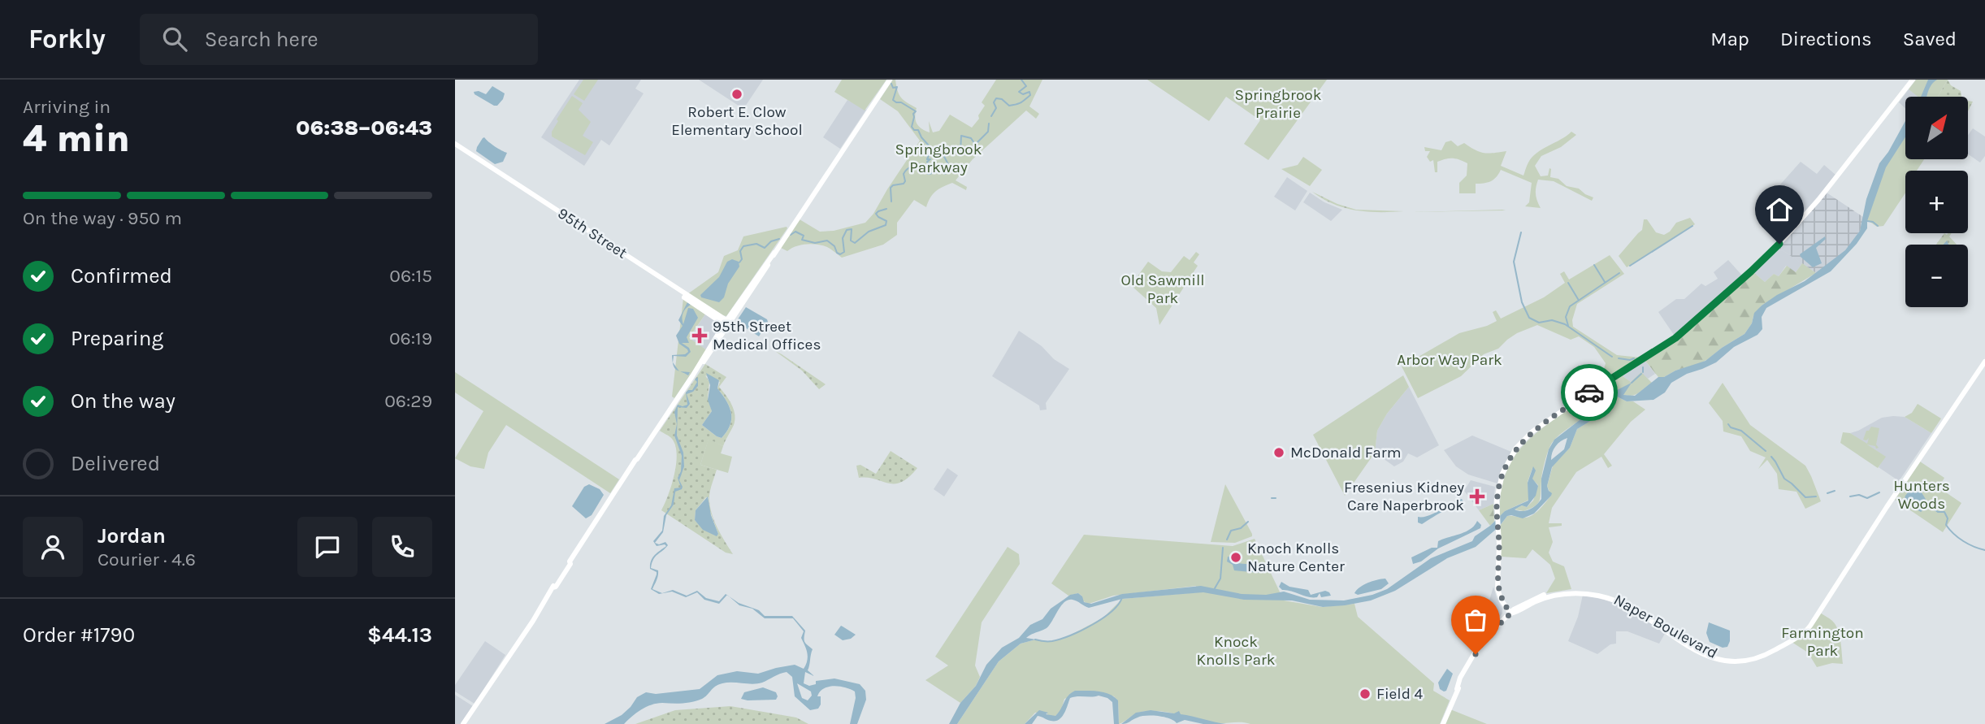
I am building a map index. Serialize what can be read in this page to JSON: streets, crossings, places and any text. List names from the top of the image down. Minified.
{"streets":{"main road":["95th Street","Naper Boulevard"]},"parks":["Springbrook Prairie","Springbrook Parkway","Old Sawmill Park","Arbor Way Park","Hunters Woods","Farmington Park","Knock Knolls Park"],"places":{"other":["Robert E. Clow Elementary School","McDonald Farm","Knoch Knolls Nature Center","Field 4"],"health":["95th Street Medical Offices","Fresenius Kidney Care Naperbrook"]},"north":"top right","page":{"header":"Forkly","search":"Search here","nav":["Map","Directions","Saved"],"heading":["4 min","Arriving in","06:38–06:43"],"panel":["Jordan","Courier · 4.6","Order #1790","$44.13"],"map_buttons":["+","−"],"bar":"On the way · 950 m","list":[["Confirmed","06:15"],["Preparing","06:19"],["On the way","06:29"],"Delivered"]}}
